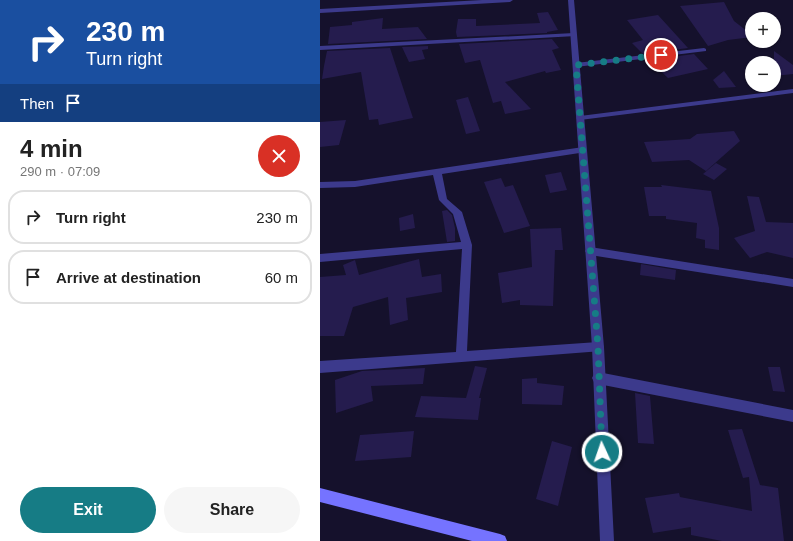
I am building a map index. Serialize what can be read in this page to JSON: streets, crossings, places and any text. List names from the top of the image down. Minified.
{"page":{"turn":["230 m","Turn right"],"map_buttons":["+","−"],"then":"Then","heading":["4 min","290 m · 07:09"],"list":[{"name":"Turn right","value":"230 m"},{"name":"Arrive at destination","value":"60 m"}],"buttons":["Exit","Share"]}}
